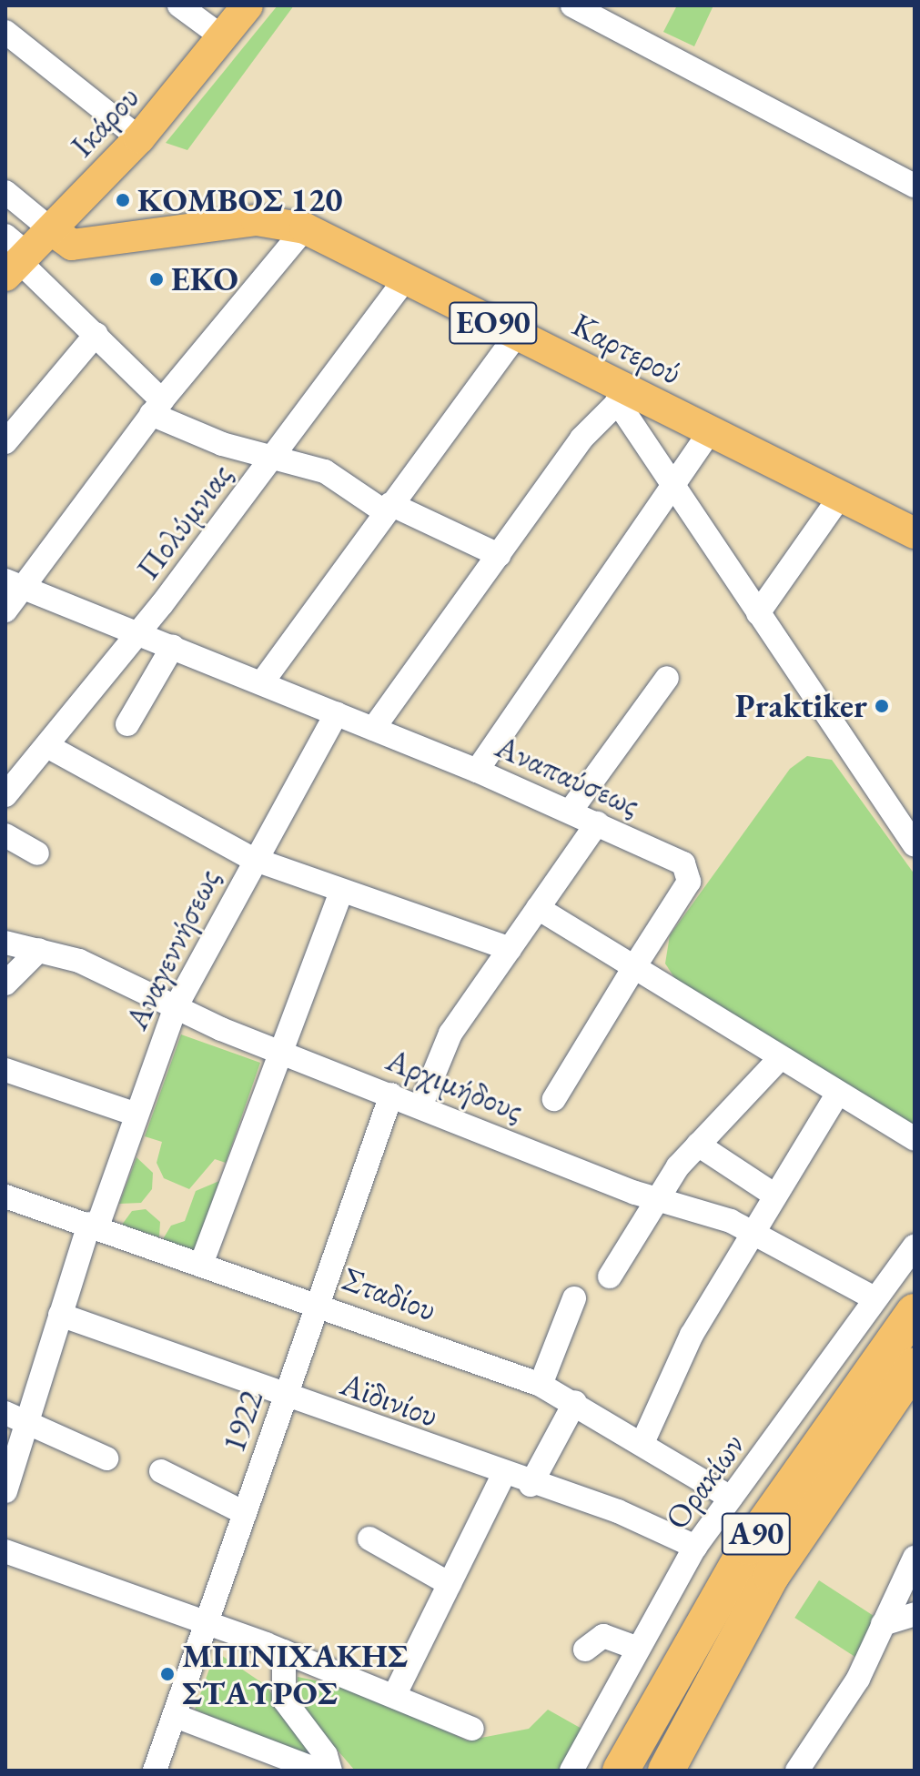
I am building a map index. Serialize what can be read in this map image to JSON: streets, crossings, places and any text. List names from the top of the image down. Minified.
{"streets":{"highway":["Α90"],"main road":["Ικάρου","ΕΟ90","Καρτερού"],"street":["Πολύμνιας","Αναπαύσεως","Αναγεννήσεως","Αρχιμήδους","Σταδίου","Αϊδινίου","1922","Ορακίων"]},"crossings":[["Ικάρου","Καρτερού"],["Καρτερού","Πολύμνιας"],["Πολύμνιας","Αναπαύσεως"],["Αναπαύσεως","Αναγεννήσεως"],["Αναγεννήσεως","Αρχιμήδους"],["Αναγεννήσεως","Σταδίου"],["Αναγεννήσεως","Αϊδινίου"],["Αρχιμήδους","1922"],["Αρχιμήδους","Ορακίων"],["Σταδίου","1922"],["Σταδίου","Ορακίων"],["Αϊδινίου","1922"],["Αϊδινίου","Ορακίων"]],"places":["ΚΟΜΒΟΣ 120","EKO","Praktiker","ΜΠΙΝΙΧΑΚΗΣ ΣΤΑΥΡΟΣ"]}
